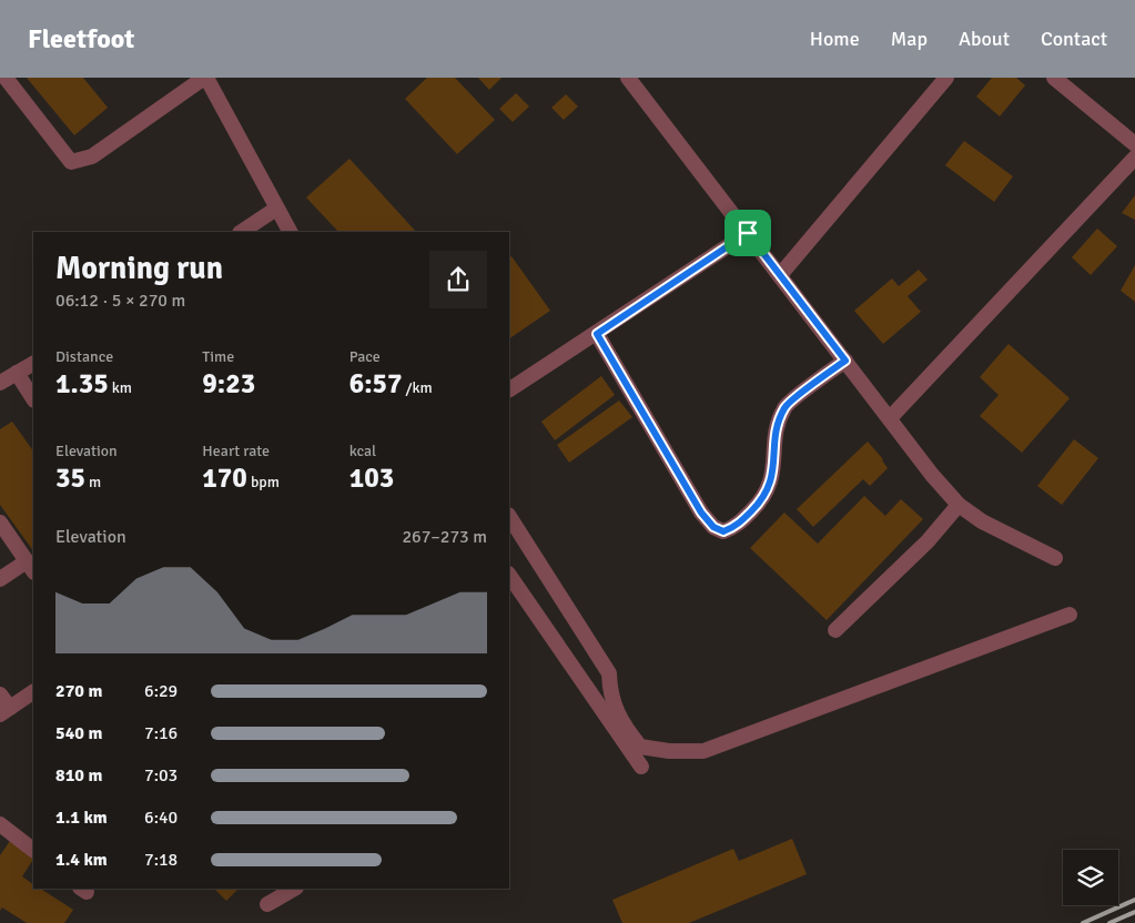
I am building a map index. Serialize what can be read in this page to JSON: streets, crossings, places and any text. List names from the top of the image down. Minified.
{"page":{"header":"Fleetfoot","nav":["Home","Map","About","Contact"],"heading":["Morning run","06:12 · 5 × 270 m"],"stats":[["Distance","1.35 km"],["Time","9:23"],["Pace","6:57 /km"],["Elevation","35 m"],["Heart rate","170 bpm"],["kcal","103"]],"chart":["Elevation","267–273 m"],"list":[{"name":"270 m","note":"6:29"},{"name":"540 m","note":"7:16"},{"name":"810 m","note":"7:03"},{"name":"1.1 km","note":"6:40"},{"name":"1.4 km","note":"7:18"}]}}
